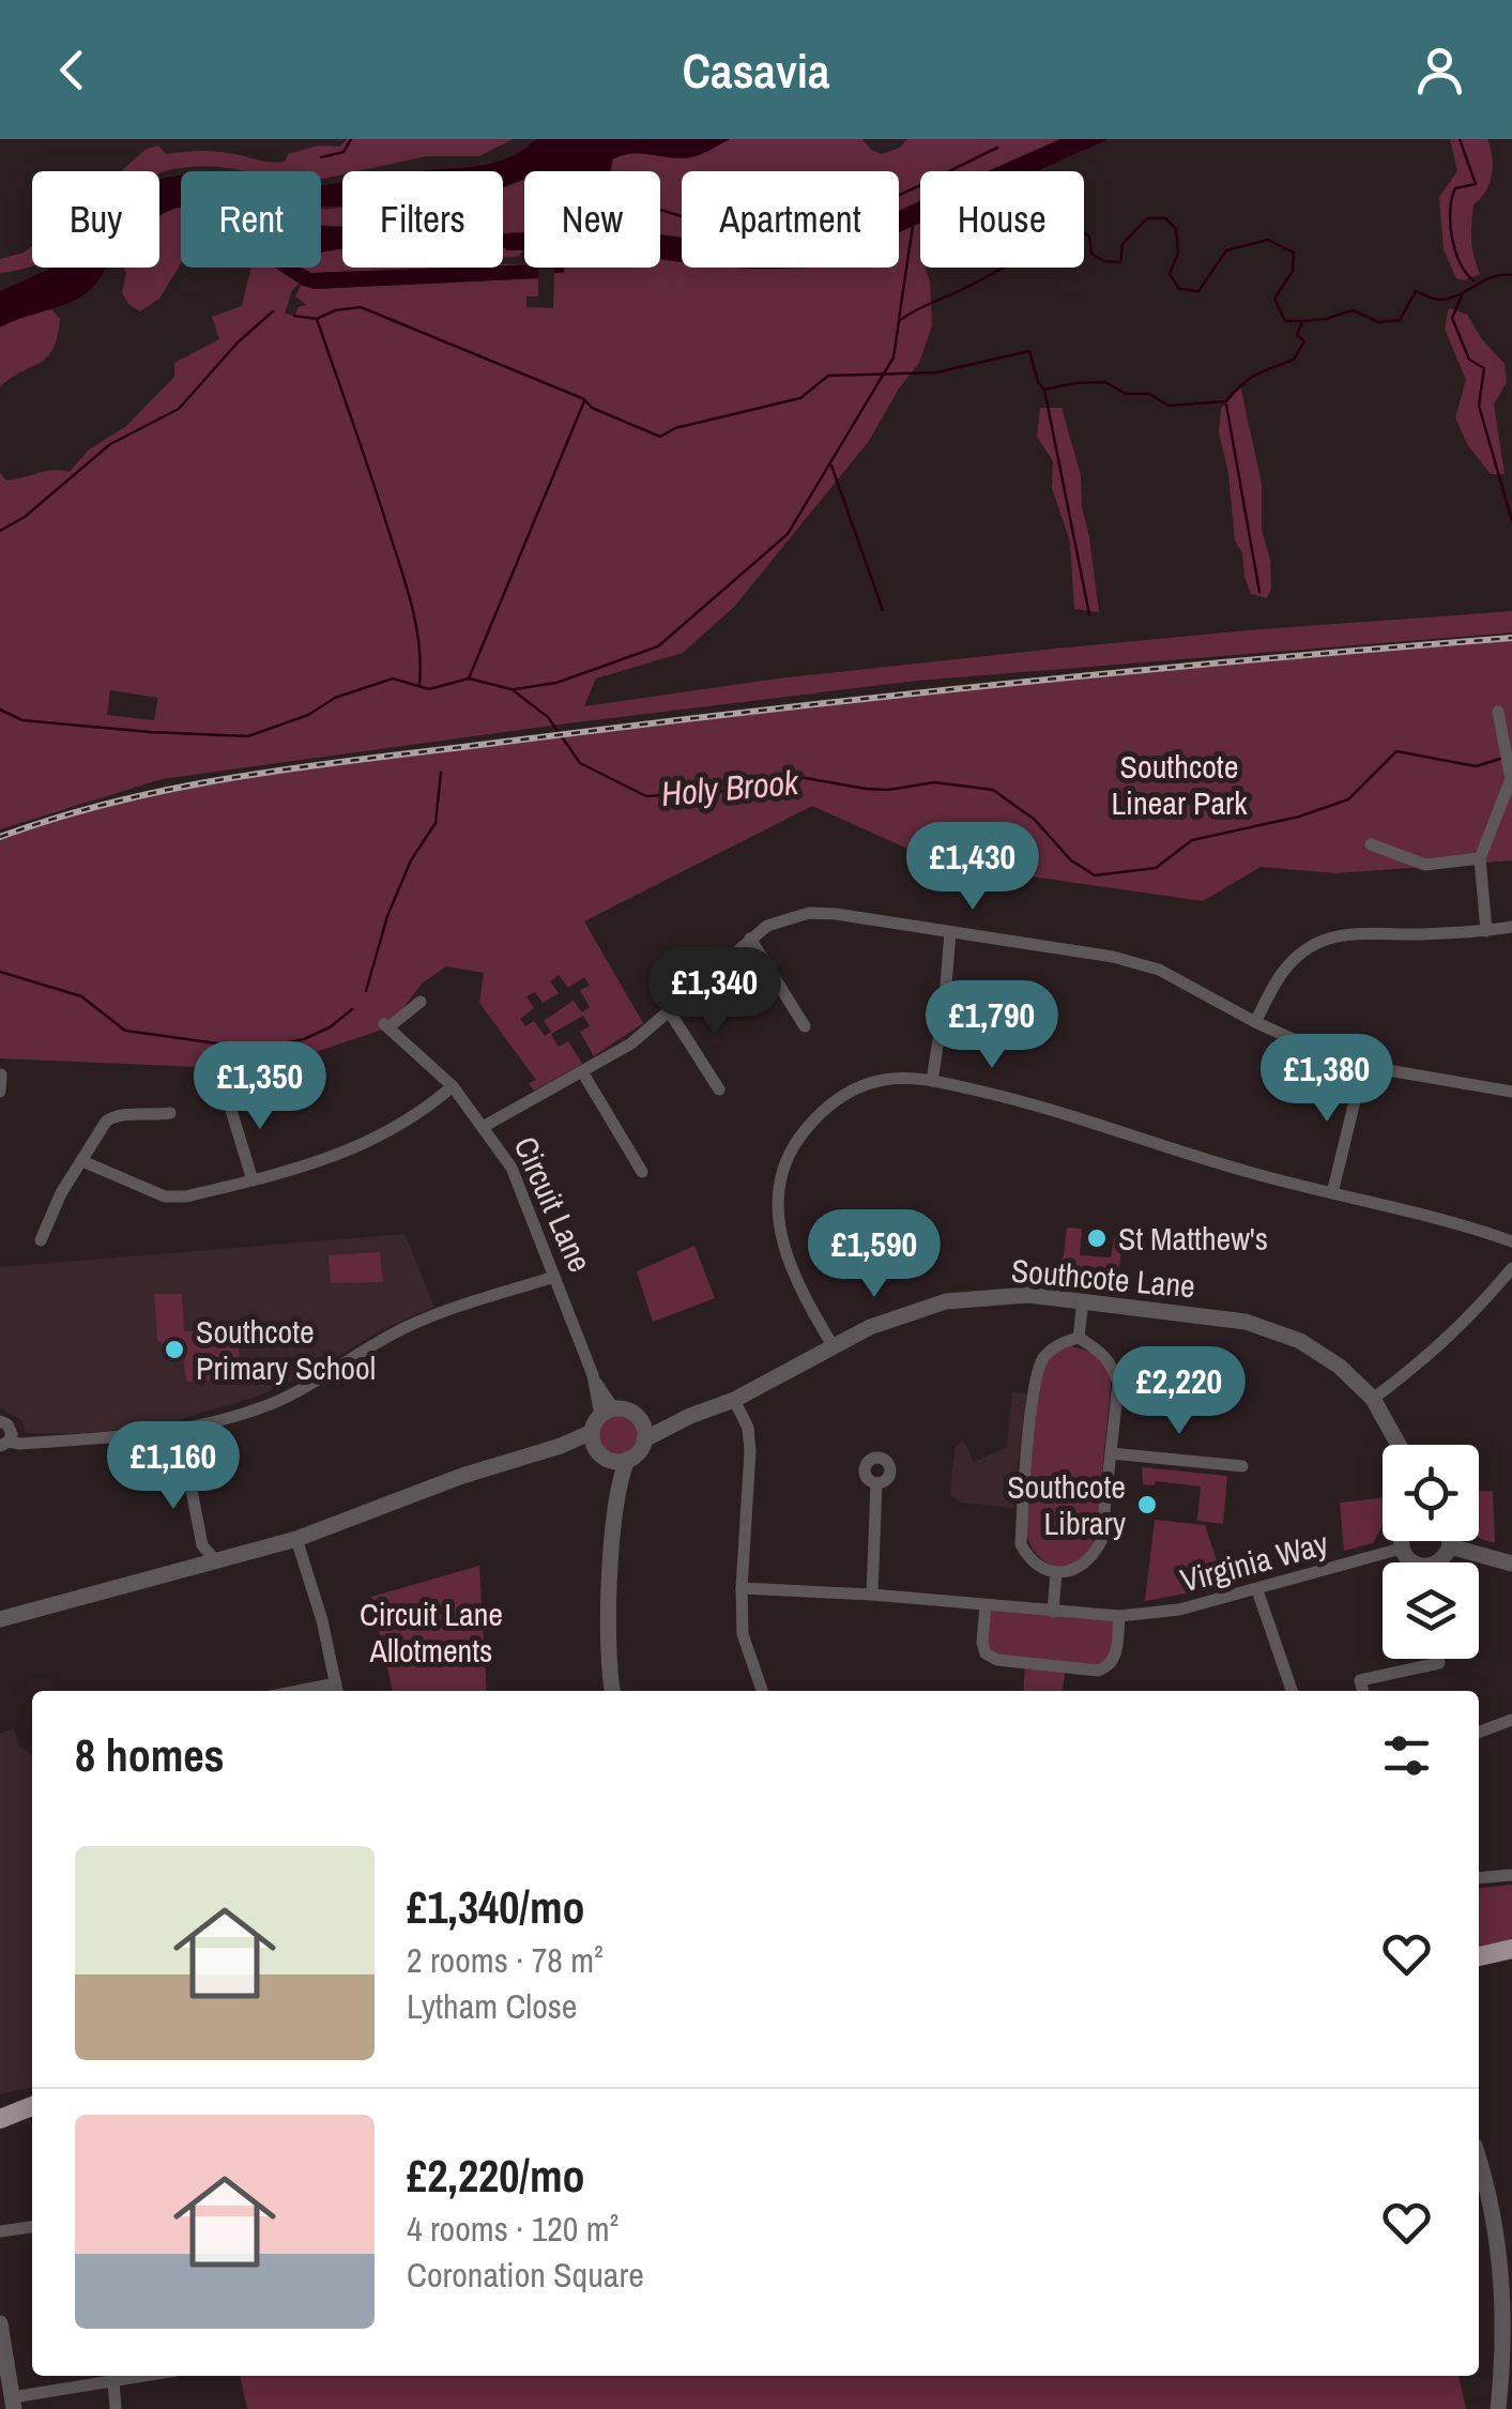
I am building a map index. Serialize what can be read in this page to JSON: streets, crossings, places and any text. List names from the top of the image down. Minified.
{"streets":{"street":["Circuit Lane","Southcote Lane","Virginia Way"]},"water":["Holy Brook"],"parks":["Southcote Linear Park","Circuit Lane Allotments"],"places":["St Matthew's","Southcote Primary School","Southcote Library"],"page":{"header":"Casavia","chip":["Buy","Rent","Filters","New","Apartment","House"],"price":["£1,430","£1,340","£1,790","£1,380","£1,350","£1,590","£2,220","£1,160"],"heading":"8 homes","list":[{"name":"£1,340/mo","note":"2 rooms · 78 m² · Lytham Close"},{"name":"£2,220/mo","note":"4 rooms · 120 m² · Coronation Square"}]}}
